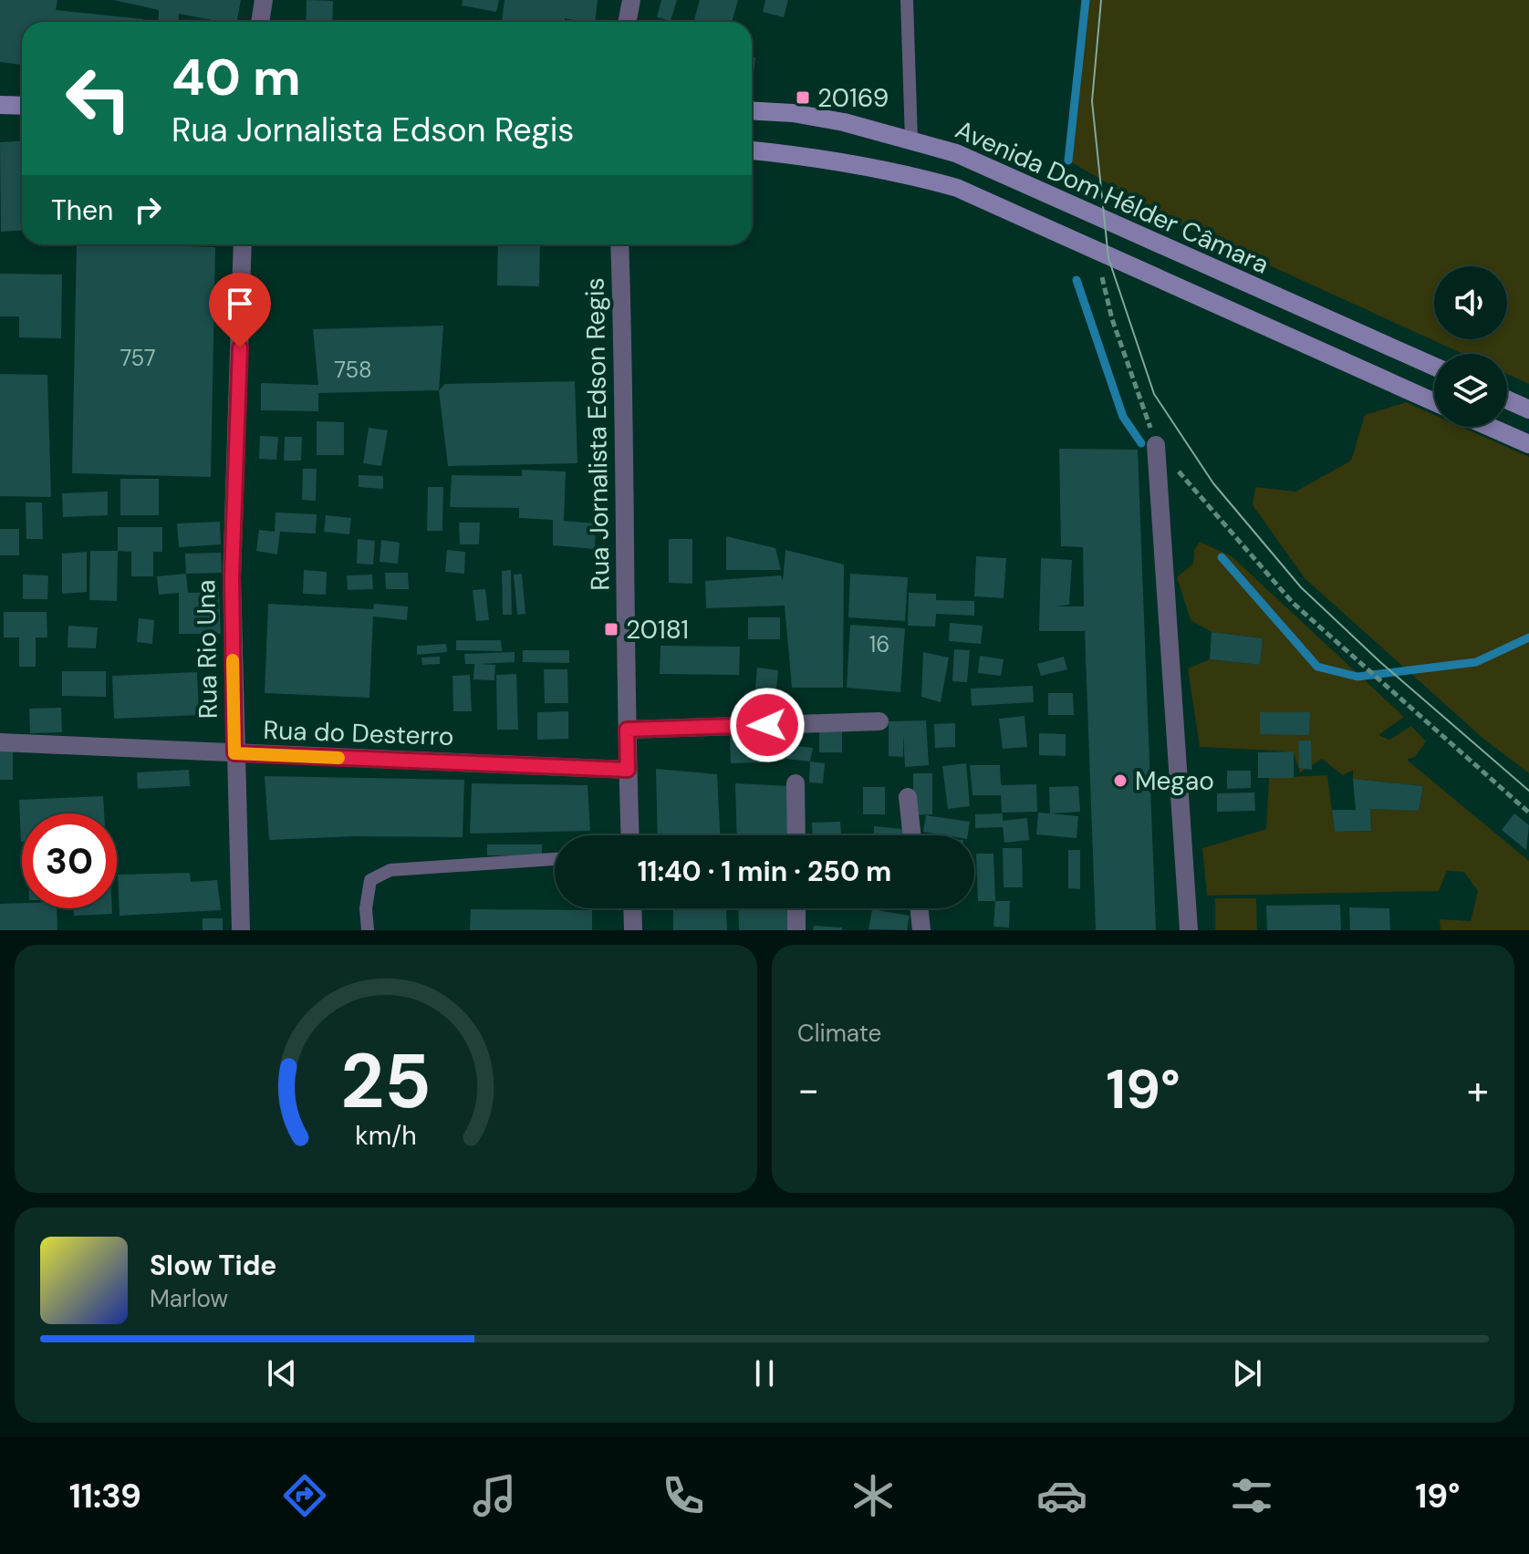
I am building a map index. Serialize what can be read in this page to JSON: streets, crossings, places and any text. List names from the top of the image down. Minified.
{"streets":{"main road":["Avenida Dom Hélder Câmara"],"street":["Rua Jornalista Edson Regis","Rua Rio Una","Rua do Desterro"]},"crossings":[["Rua Jornalista Edson Regis","Rua do Desterro"],["Rua Rio Una","Rua do Desterro"]],"places":{"transit":["20169","20181"],"other":["Megao"]},"house_numbers":["757","758","16"],"page":{"turn":["40 m","Rua Jornalista Edson Regis"],"then":"Then","limit":"30","trip":"11:40 · 1 min · 250 m","tile":"Climate","heat":["−","19°","+"],"song":["Slow Tide","Marlow"],"tabs":["11:39","19°"],"gauge":["25","km/h"]}}
